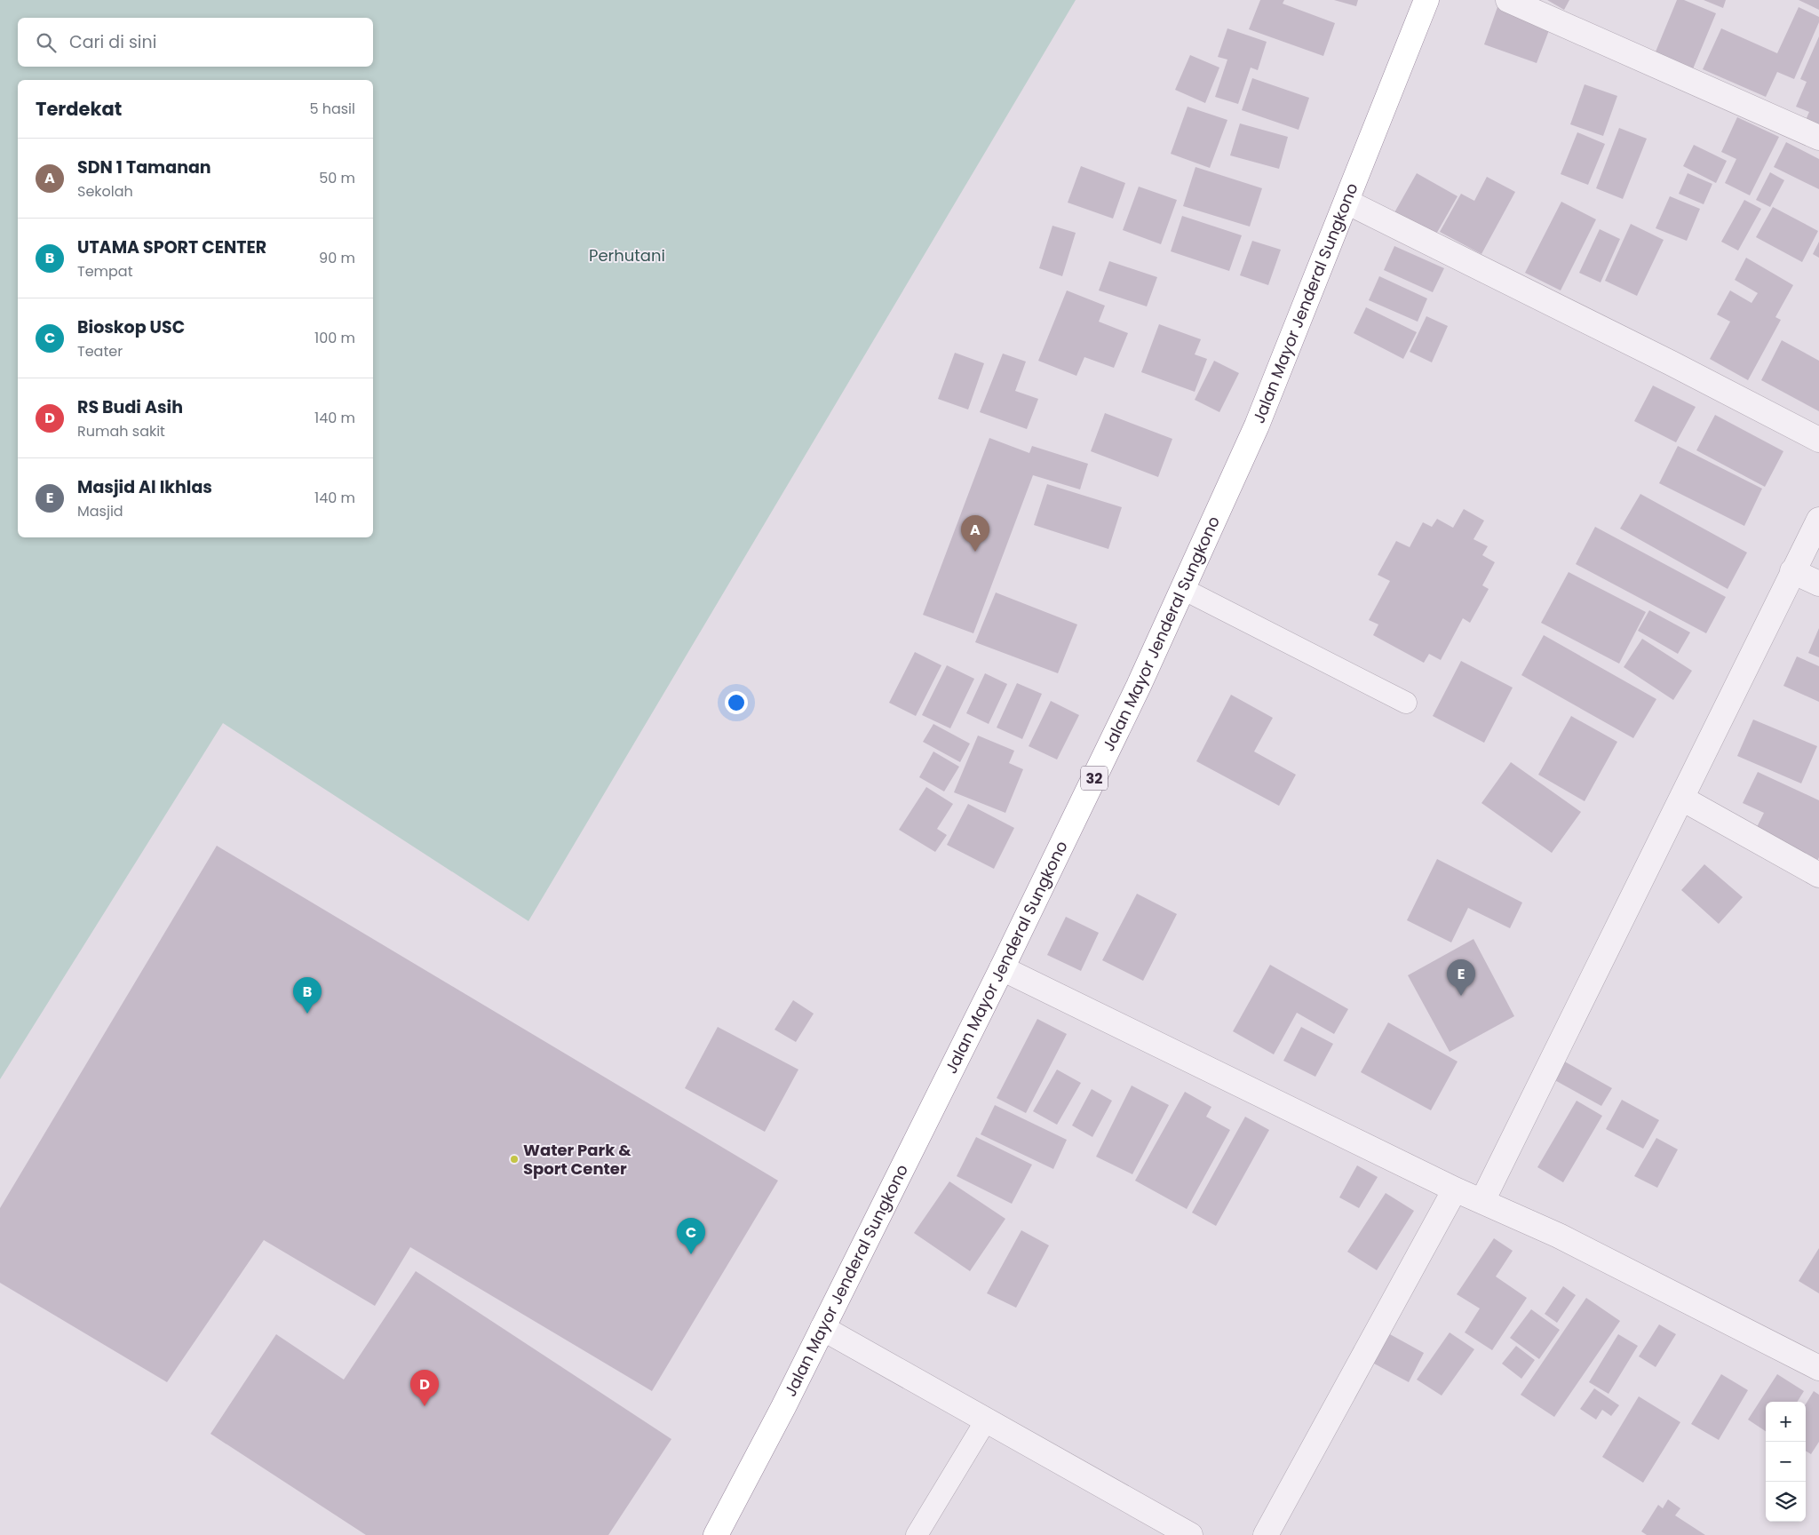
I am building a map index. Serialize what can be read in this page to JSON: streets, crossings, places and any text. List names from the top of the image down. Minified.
{"streets":{"highway":["Jalan Mayor Jenderal Sungkono","32"]},"parks":["Perhutani"],"places":["Water Park & Sport Center"],"page":{"search":"Cari di sini","heading":["Terdekat","5 hasil"],"list":[{"mark":"A","name":"SDN 1 Tamanan","note":"Sekolah","value":"50 m"},{"mark":"B","name":"UTAMA SPORT CENTER","note":"Tempat","value":"90 m"},{"mark":"C","name":"Bioskop USC","note":"Teater","value":"100 m"},{"mark":"D","name":"RS Budi Asih","note":"Rumah sakit","value":"140 m"},{"mark":"E","name":"Masjid Al Ikhlas","note":"Masjid","value":"140 m"}],"pins":["A","E","B","C","D"],"map_buttons":["+","−"]}}
